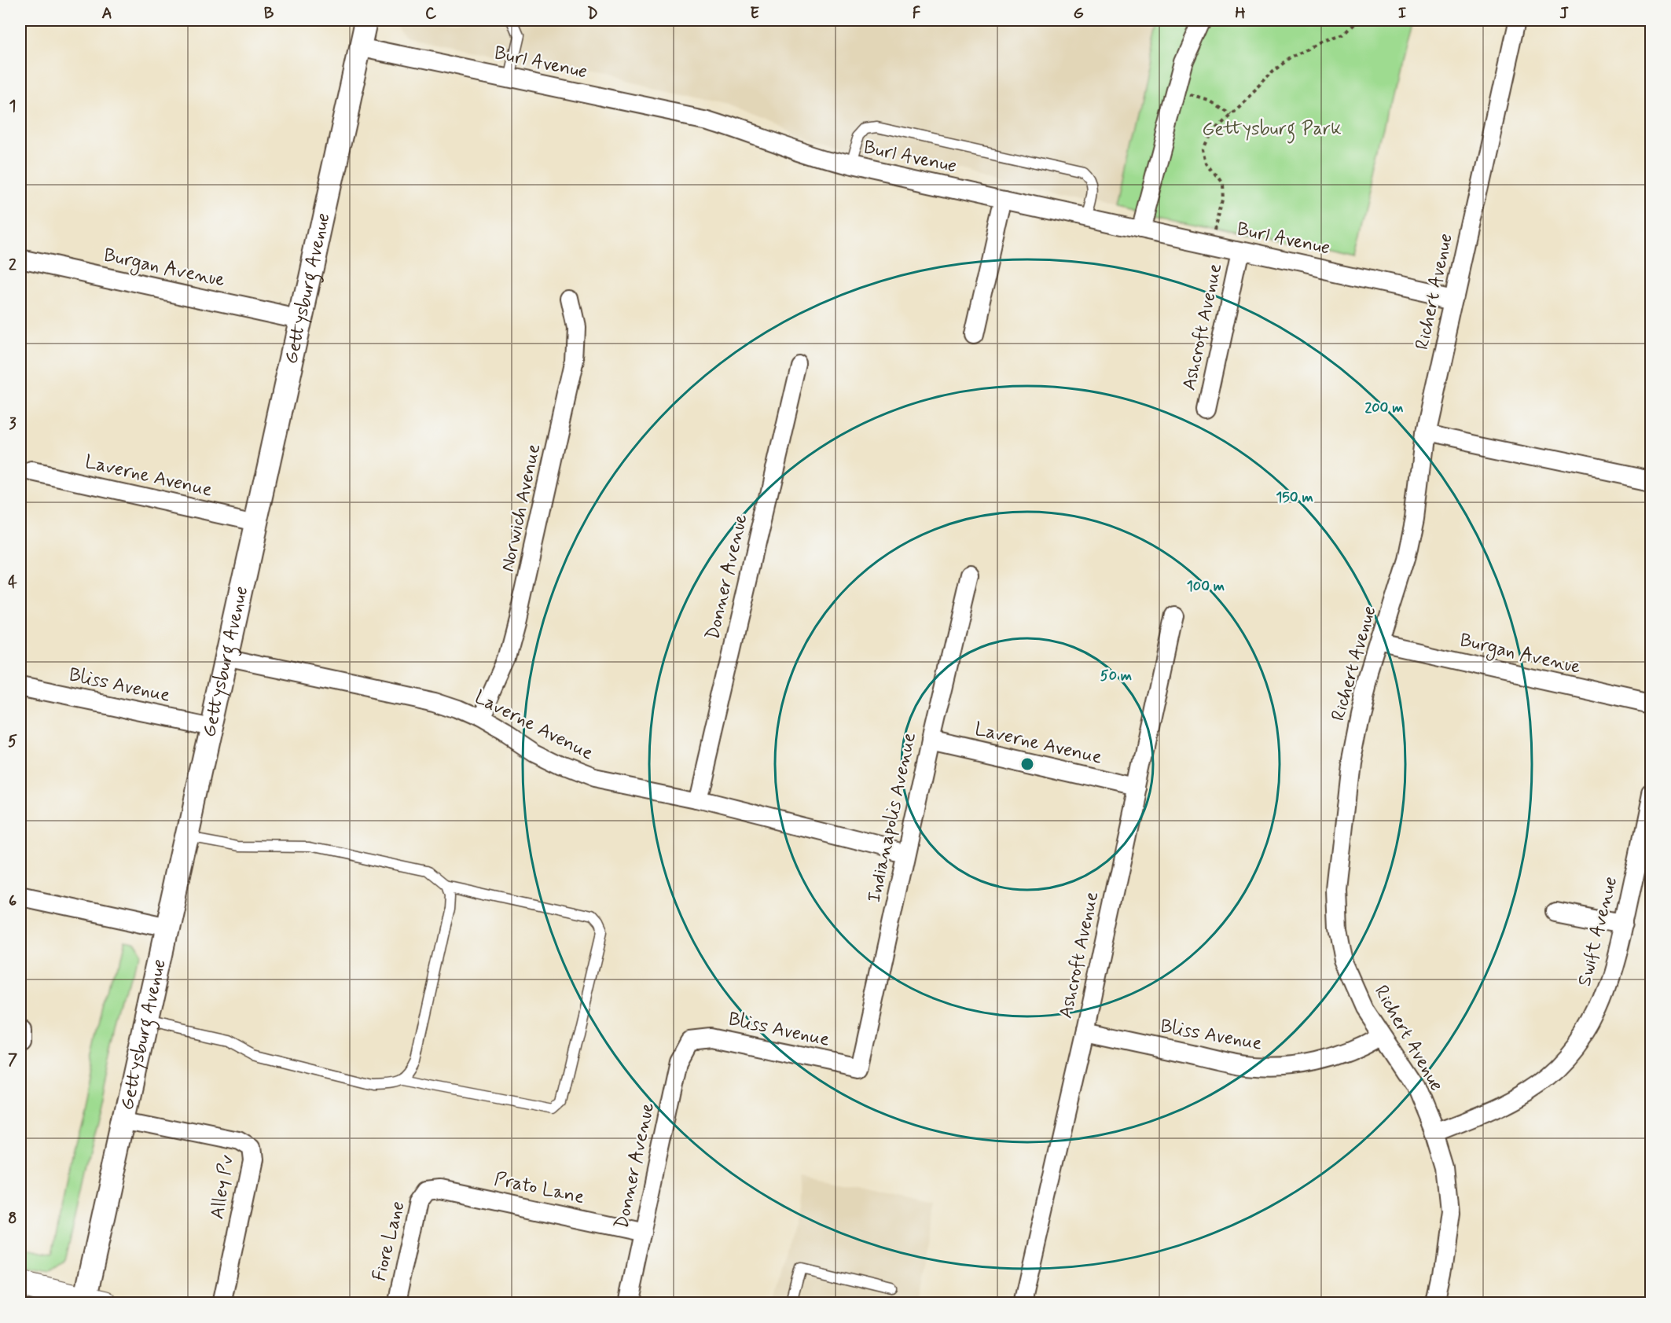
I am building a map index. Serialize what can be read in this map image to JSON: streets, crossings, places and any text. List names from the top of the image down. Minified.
{"streets":{"street":["Burl Avenue","Burgan Avenue","Gettysburg Avenue","Richert Avenue","Ashcroft Avenue","Laverne Avenue","Norwich Avenue","Donner Avenue","Bliss Avenue","Indianapolis Avenue","Swift Avenue","Alley Pv","Prato Lane","Fiore Lane"]},"crossings":[["Burl Avenue","Gettysburg Avenue"],["Burl Avenue","Richert Avenue"],["Burl Avenue","Ashcroft Avenue"],["Burgan Avenue","Gettysburg Avenue"],["Burgan Avenue","Richert Avenue"],["Gettysburg Avenue","Laverne Avenue"],["Gettysburg Avenue","Bliss Avenue"],["Gettysburg Avenue","Alley Pv"],["Richert Avenue","Bliss Avenue"],["Richert Avenue","Swift Avenue"],["Ashcroft Avenue","Laverne Avenue"],["Ashcroft Avenue","Bliss Avenue"],["Laverne Avenue","Norwich Avenue"],["Laverne Avenue","Donner Avenue"],["Laverne Avenue","Indianapolis Avenue"],["Donner Avenue","Bliss Avenue"],["Donner Avenue","Prato Lane"],["Bliss Avenue","Indianapolis Avenue"],["Prato Lane","Fiore Lane"]],"parks":["Gettysburg Park"],"grid":{"columns":["A","B","C","D","E","F","G","H","I","J"],"rows":["1","2","3","4","5","6","7","8"]},"rings":["200 m","150 m","100 m","50 m"]}
